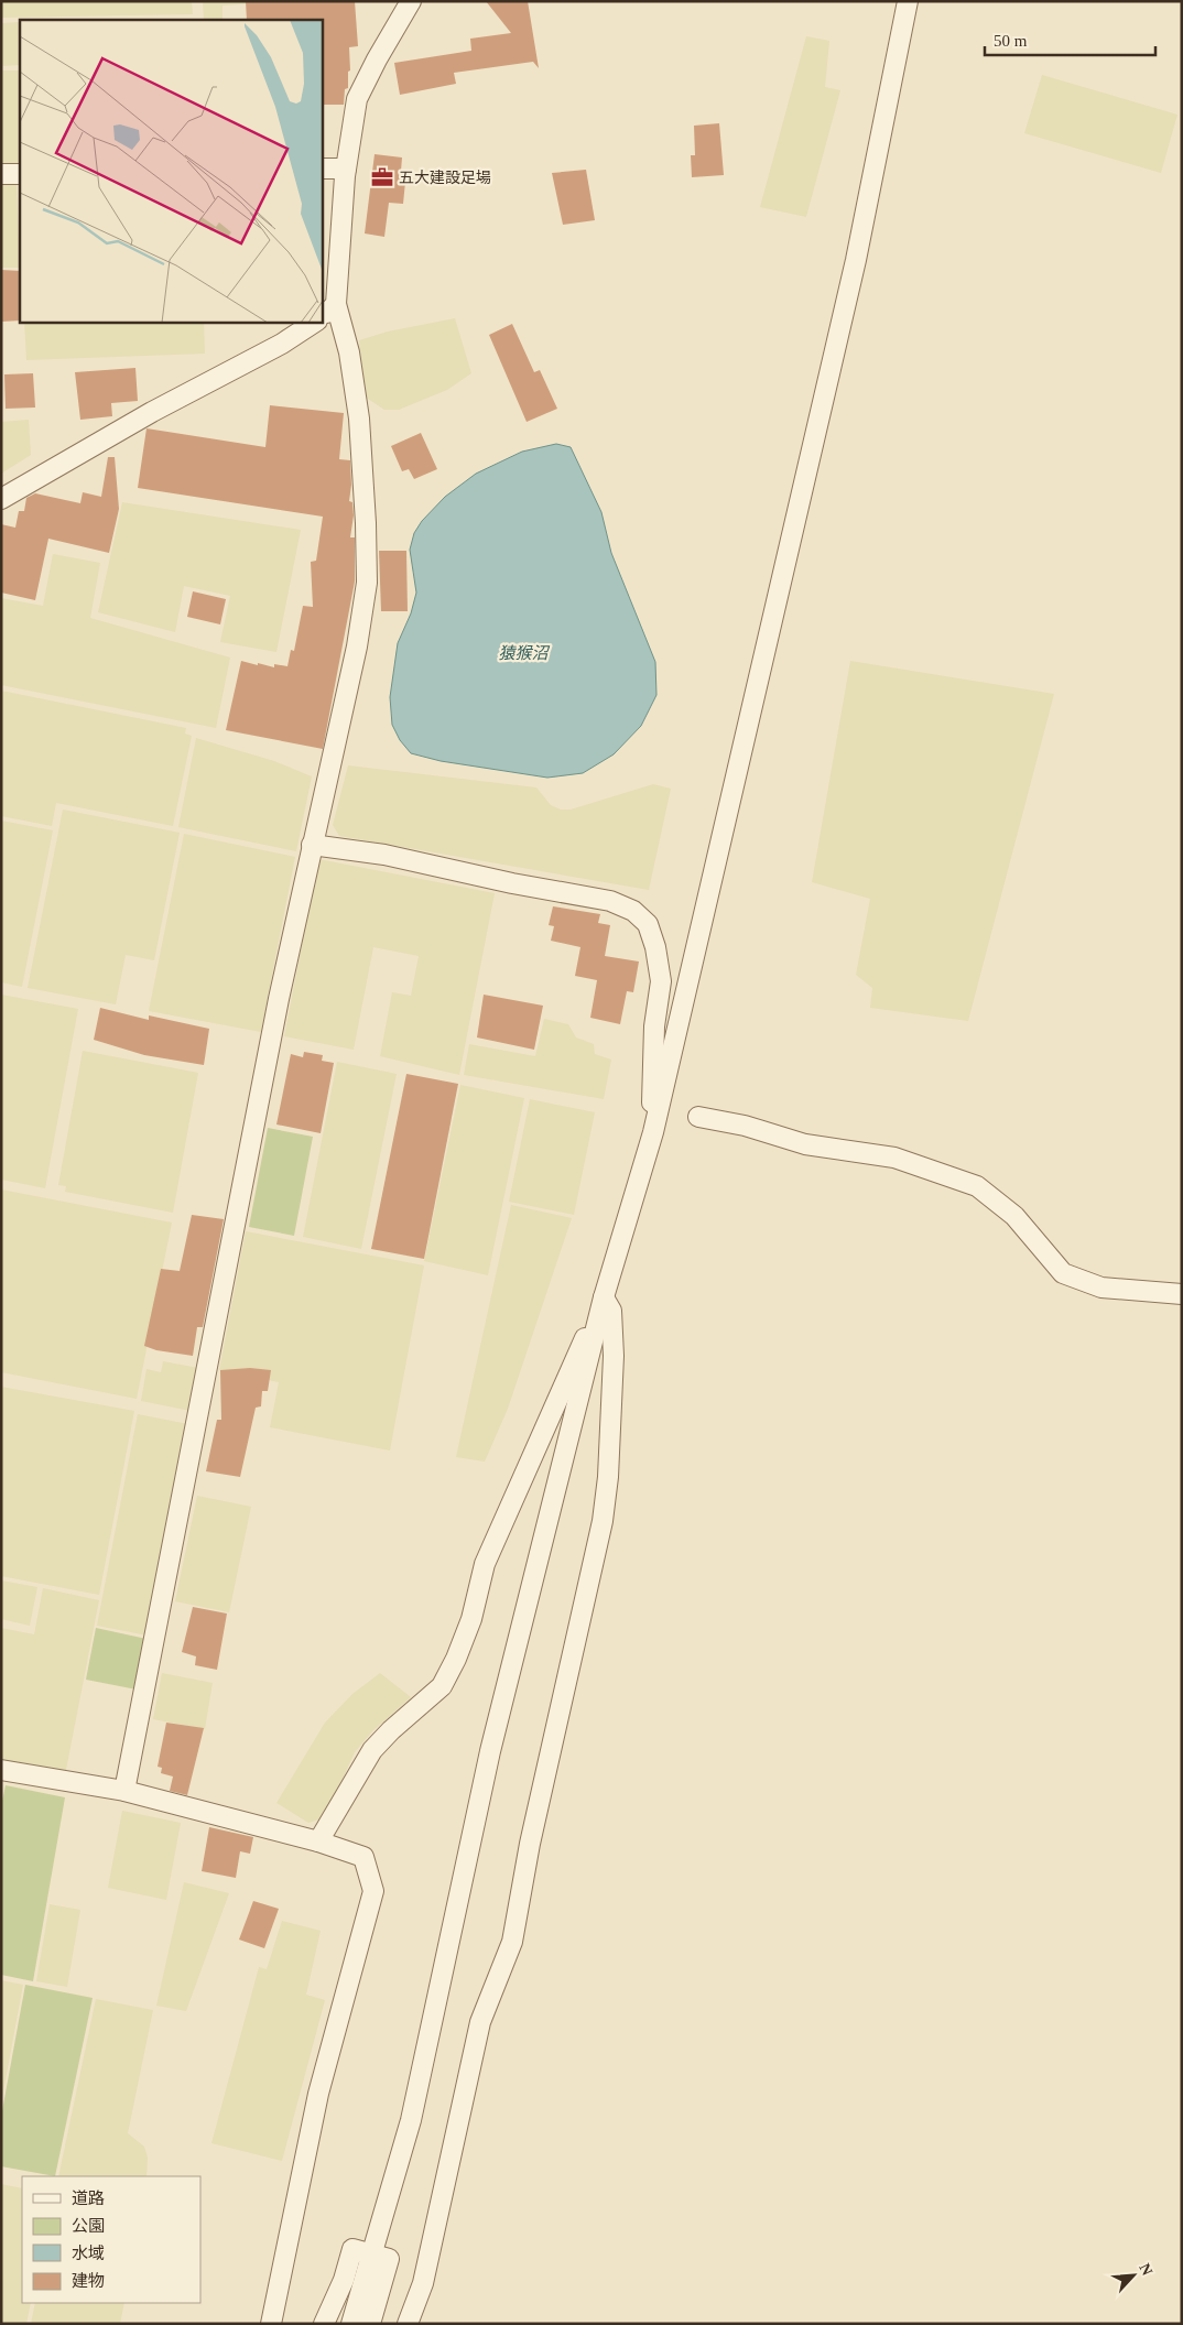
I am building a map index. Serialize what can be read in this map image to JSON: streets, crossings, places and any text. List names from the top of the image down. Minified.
{"water":["猿猴沼"],"places":{"office":["五大建設足場"]},"legend":["道路","公園","水域","建物"],"scale_bar":"50 m","north":"top right"}
